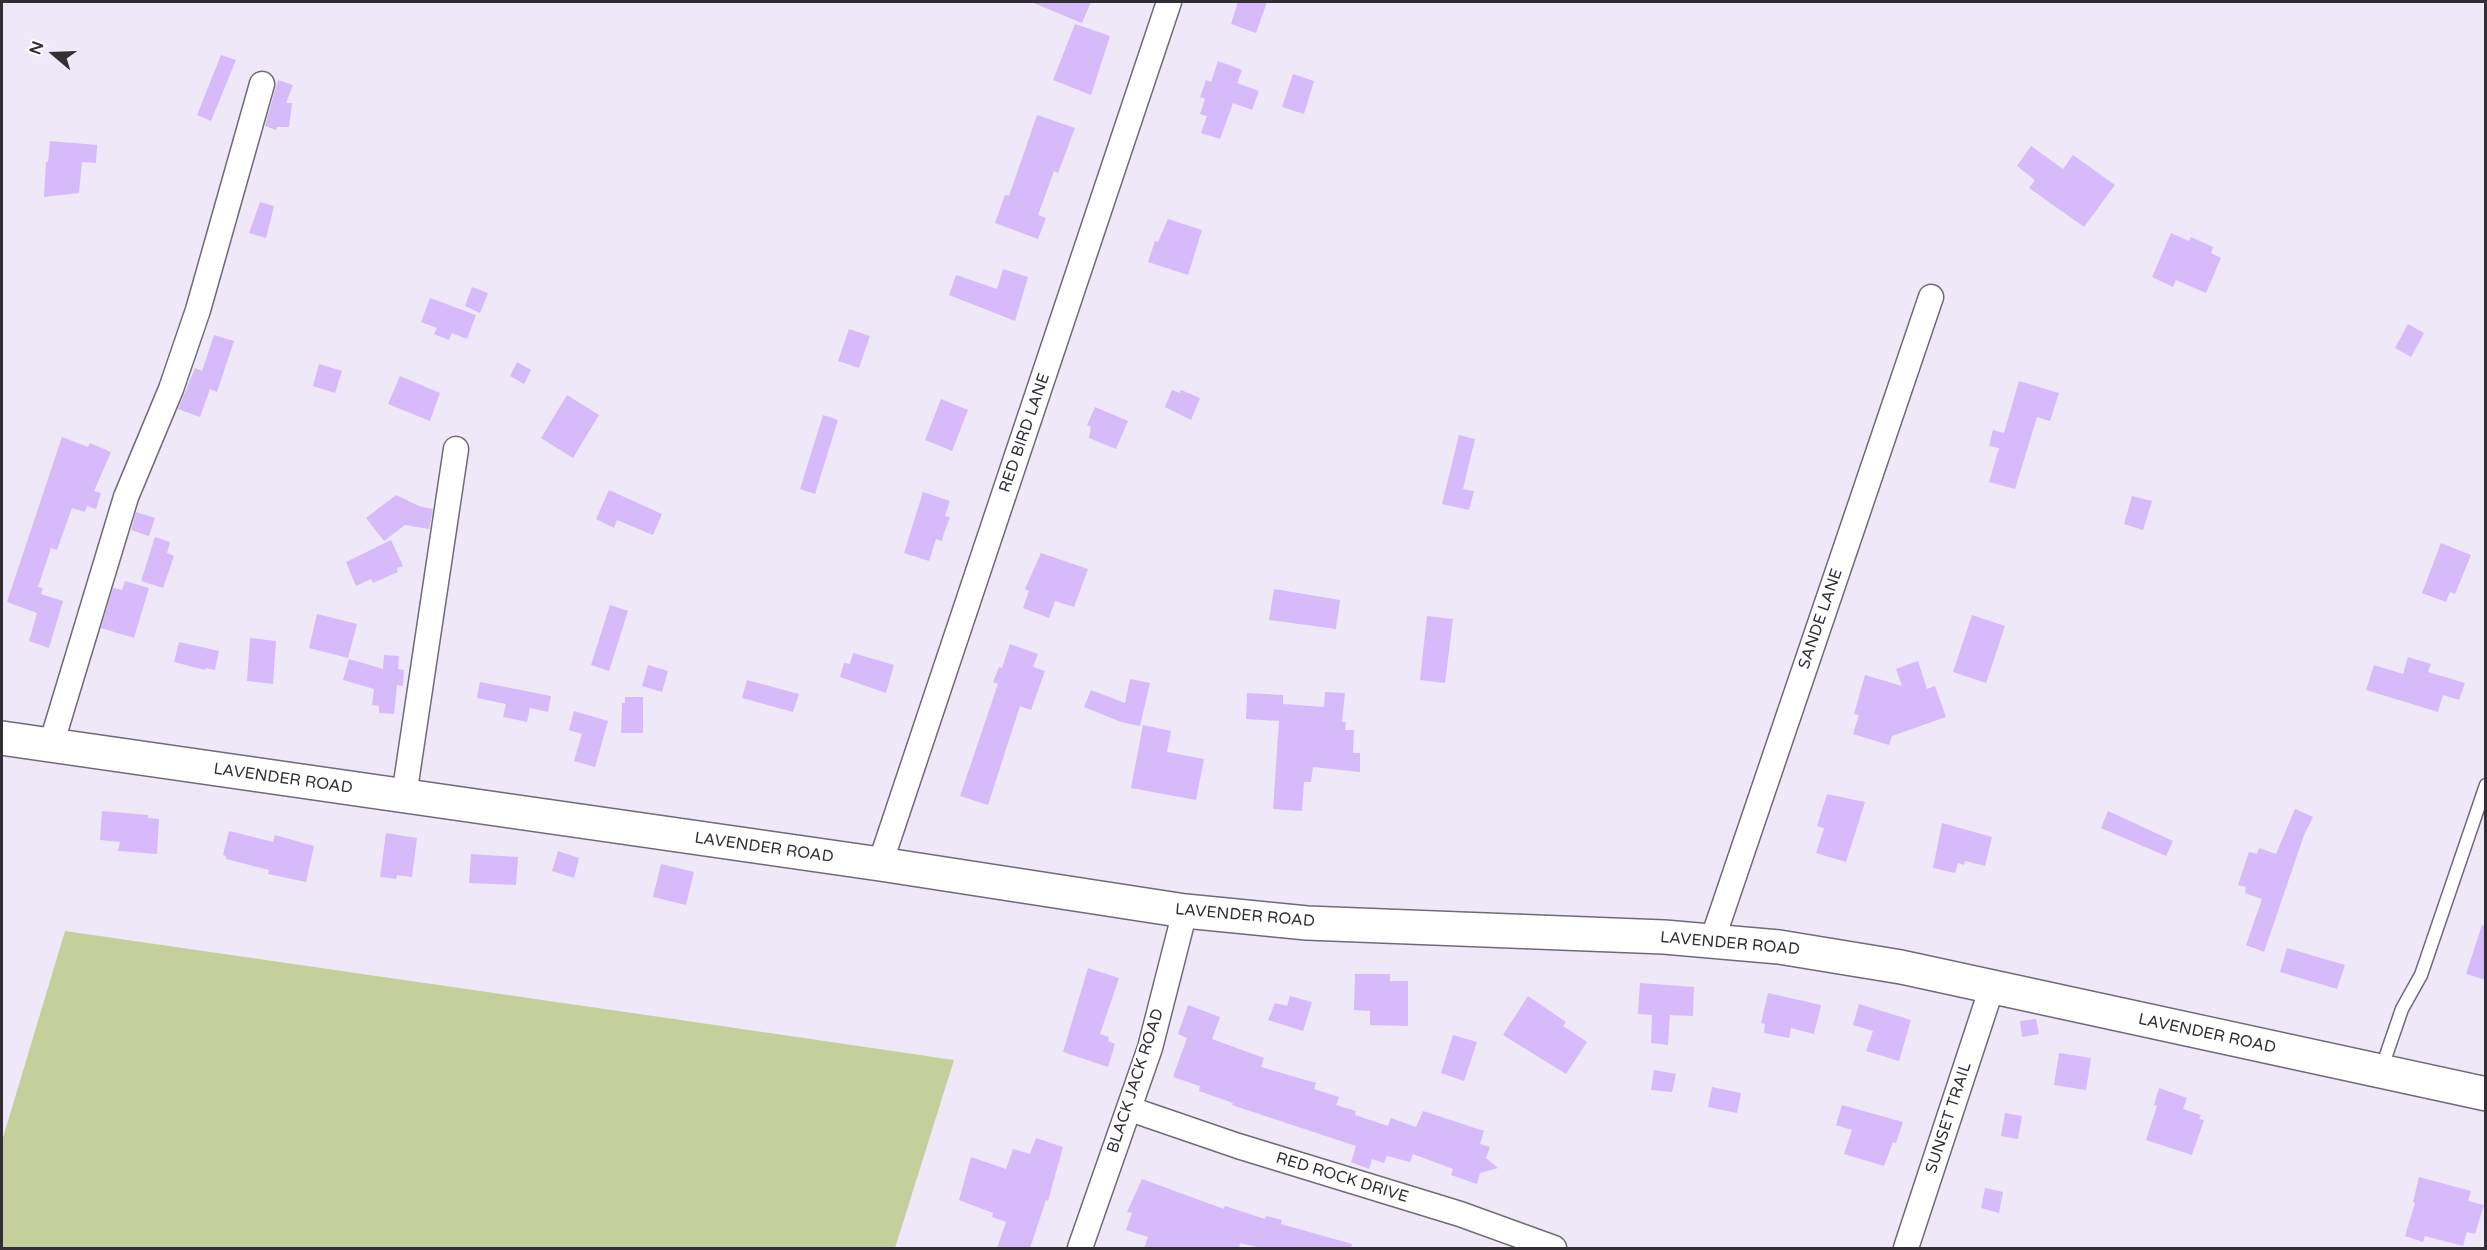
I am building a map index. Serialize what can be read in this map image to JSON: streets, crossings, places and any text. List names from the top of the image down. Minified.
{"streets":{"street":["RED BIRD LANE","SANDE LANE","LAVENDER ROAD","BLACK JACK ROAD","SUNSET TRAIL","RED ROCK DRIVE"]},"crossings":[["RED BIRD LANE","LAVENDER ROAD"],["SANDE LANE","LAVENDER ROAD"],["LAVENDER ROAD","BLACK JACK ROAD"],["LAVENDER ROAD","SUNSET TRAIL"],["BLACK JACK ROAD","RED ROCK DRIVE"]],"north":"left"}
